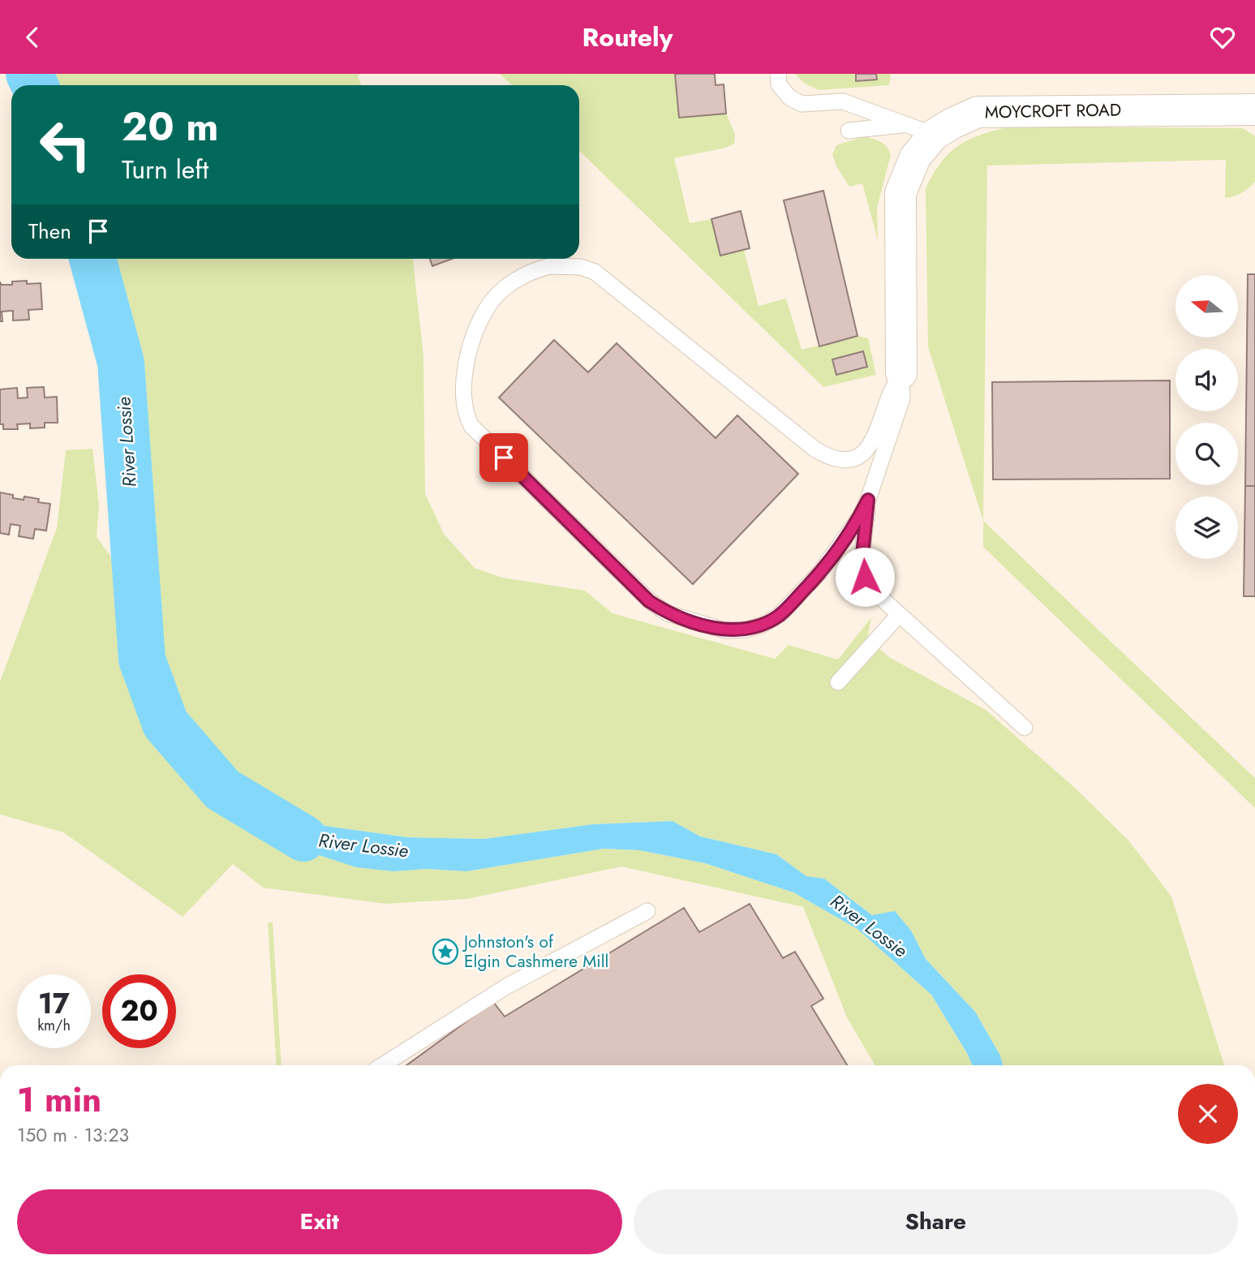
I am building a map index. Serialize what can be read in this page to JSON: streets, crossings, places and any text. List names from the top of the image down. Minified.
{"streets":{"street":["MOYCROFT ROAD"]},"water":["River Lossie"],"places":{"place":["Johnston's of Elgin Cashmere Mill"]},"north":"left","page":{"header":"Routely","turn":["20 m","Turn left"],"then":"Then","speed":"17 km/h","limit":"20","heading":["1 min","150 m · 13:23"],"buttons":["Exit","Share"]}}
